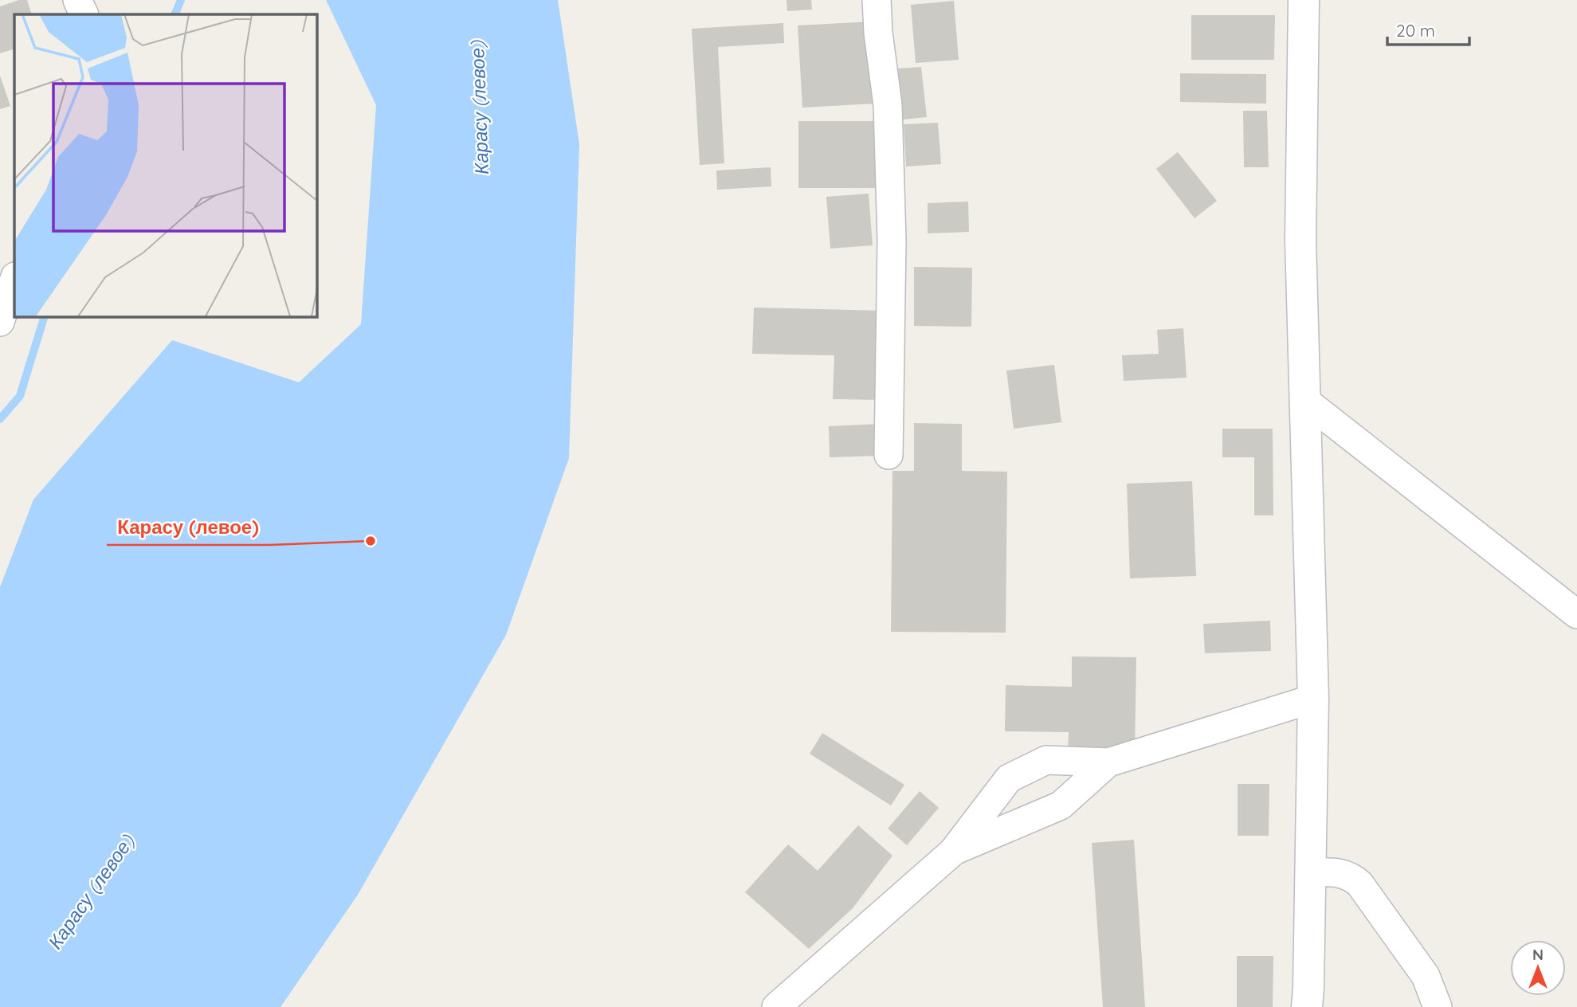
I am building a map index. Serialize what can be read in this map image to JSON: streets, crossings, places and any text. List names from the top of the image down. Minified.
{"water":["Карасу (левое)"],"places":["Карасу (левое)"],"scale_bar":"20 m","north":"top"}
